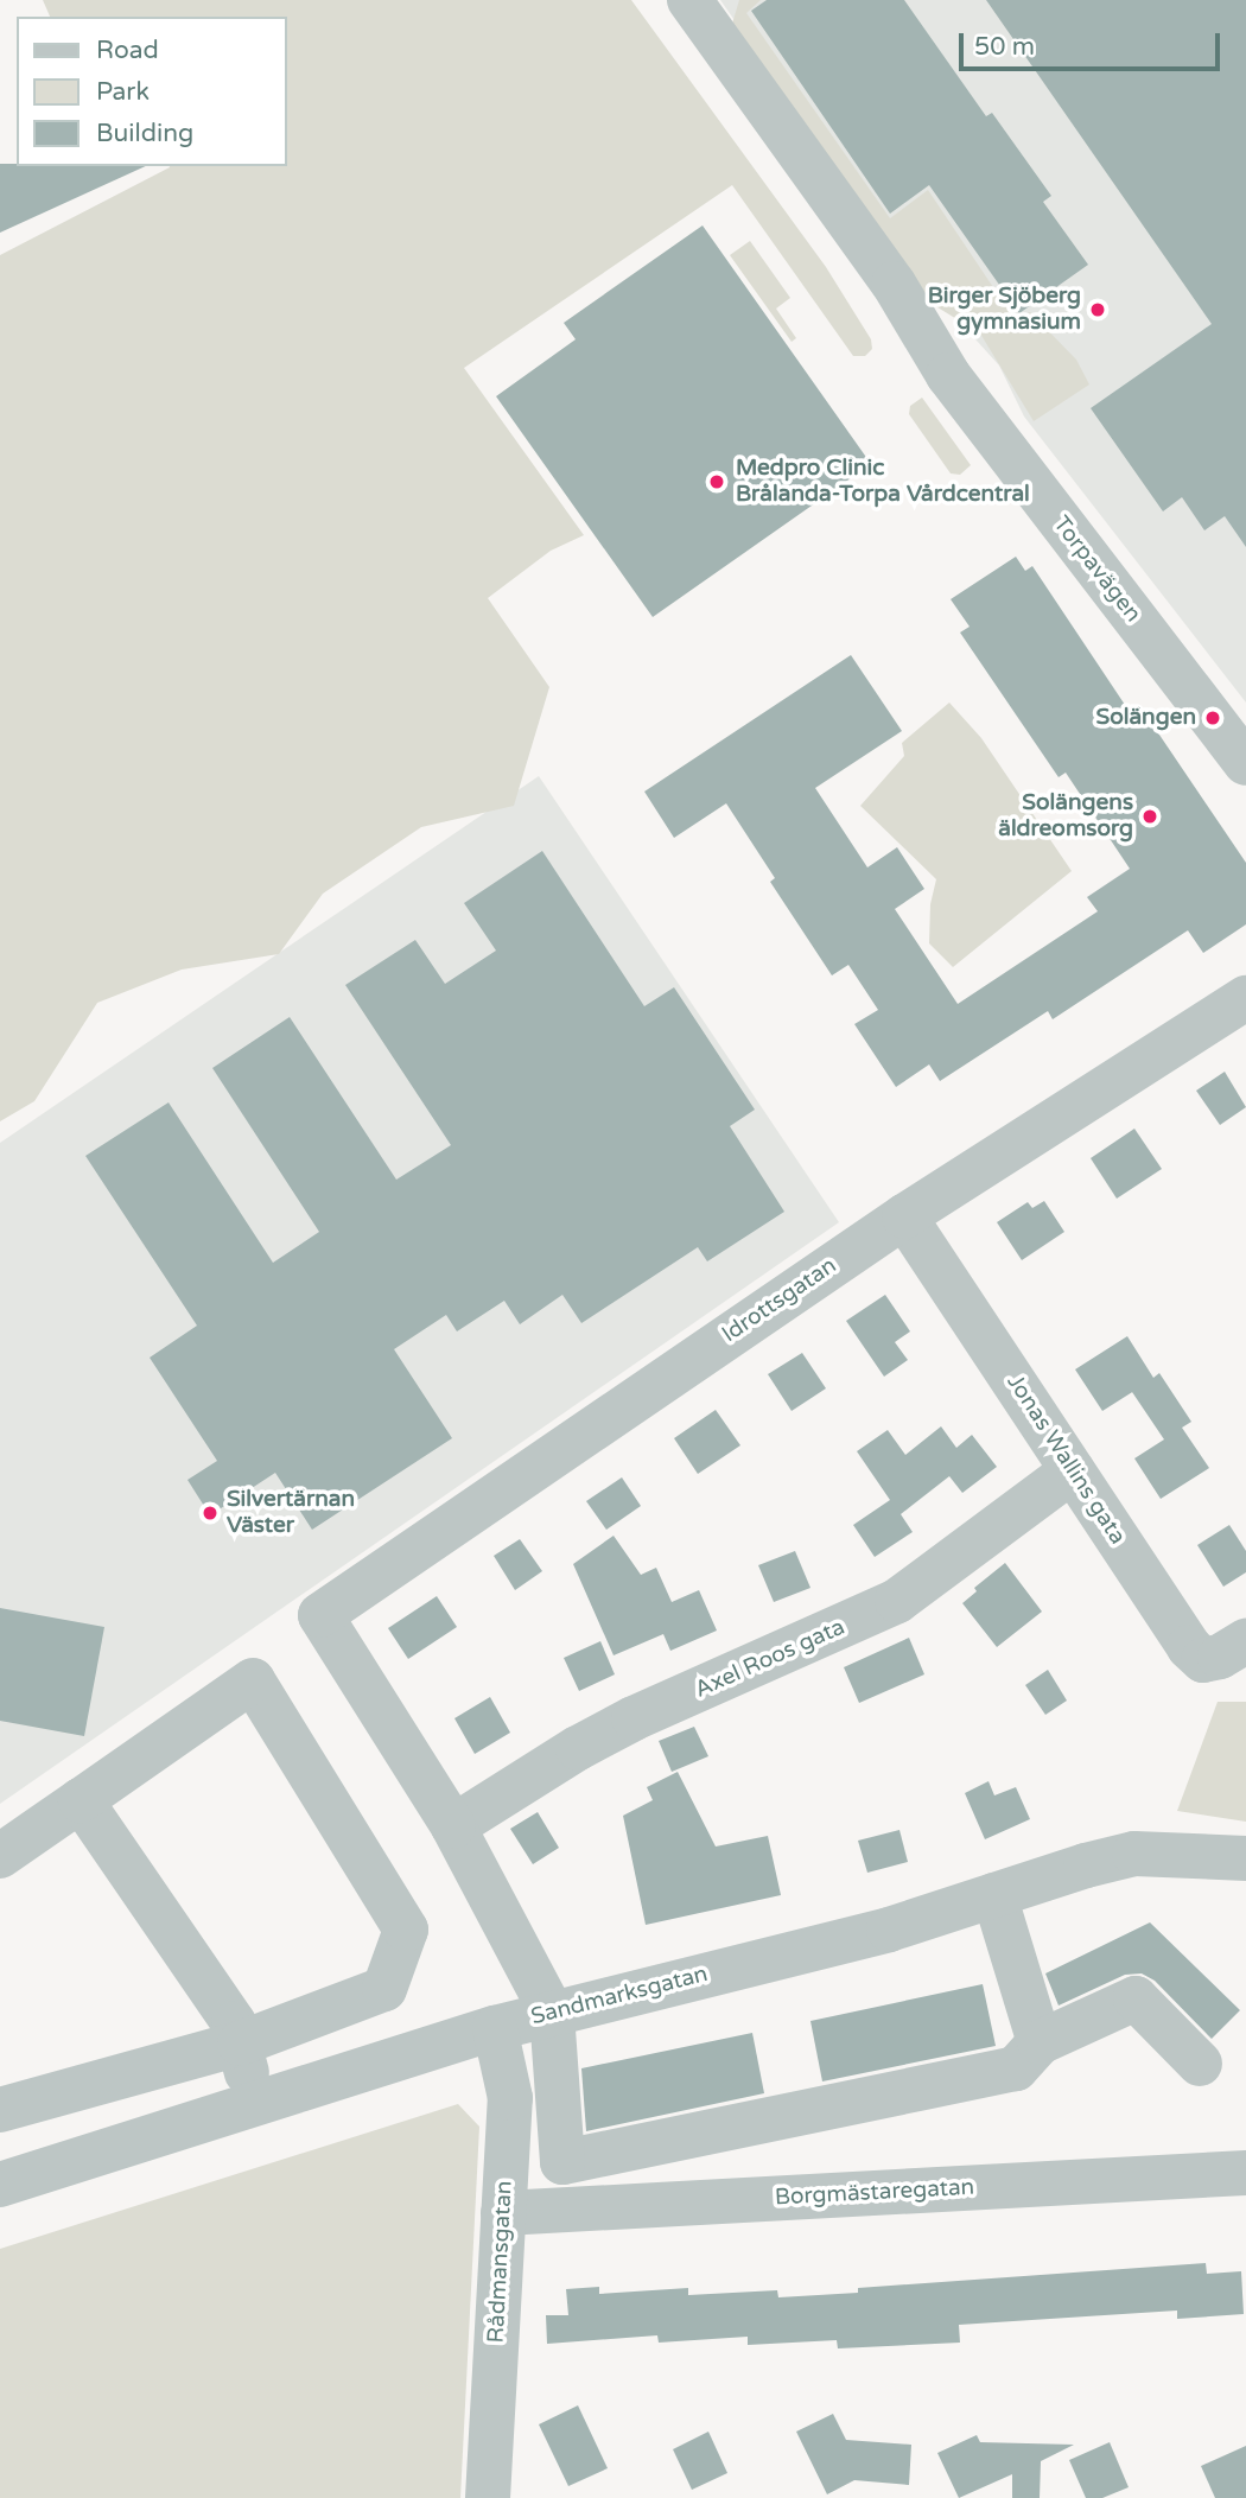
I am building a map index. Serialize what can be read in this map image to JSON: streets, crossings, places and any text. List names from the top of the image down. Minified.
{"streets":{"street":["Torpavägen","Idrottsgatan","Jonas Wallins gata","Axel Roos gata","Sandmarksgatan","Borgmästaregatan","Rådmansgatan"]},"crossings":[["Idrottsgatan","Jonas Wallins gata"],["Idrottsgatan","Axel Roos gata"],["Jonas Wallins gata","Axel Roos gata"],["Sandmarksgatan","Rådmansgatan"],["Borgmästaregatan","Rådmansgatan"]],"places":["Birger Sjöberg gymnasium","Medpro Clinic Brålanda-Torpa Vårdcentral","Solängen","Solängens äldreomsorg","Silvertärnan Väster"],"legend":["Road","Park","Building"],"scale_bar":"50 m"}
